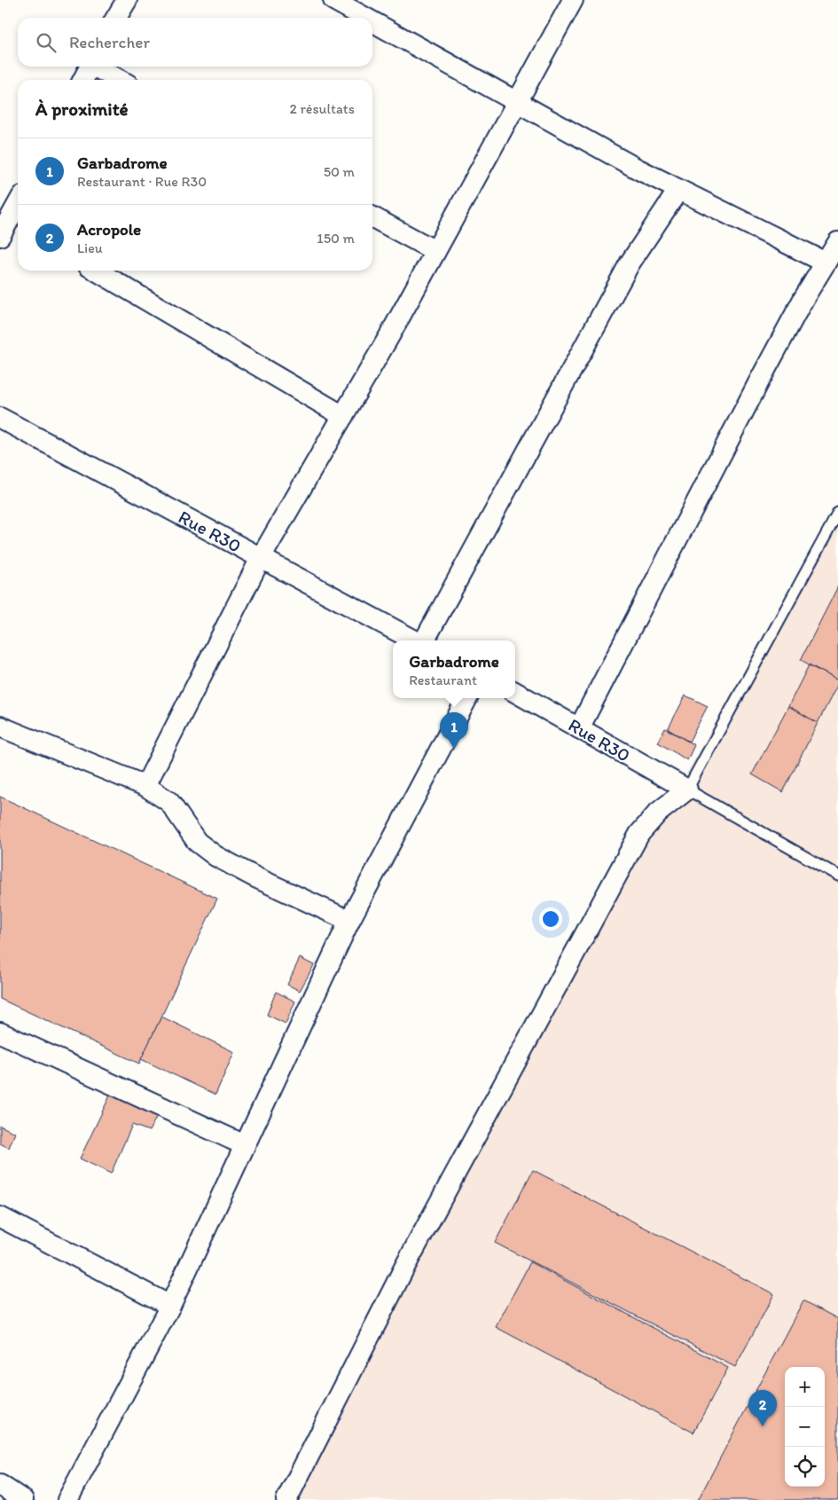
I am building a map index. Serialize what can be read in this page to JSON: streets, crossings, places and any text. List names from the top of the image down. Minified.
{"streets":{"street":["Rue R30"]},"page":{"search":"Rechercher","heading":["À proximité","2 résultats"],"list":[{"mark":"1","name":"Garbadrome","note":"Restaurant · Rue R30","value":"50 m"},{"mark":"2","name":"Acropole","note":"Lieu","value":"150 m"}],"popup":["Garbadrome","Restaurant"],"pins":["1","2"],"map_buttons":["+","−"]}}
